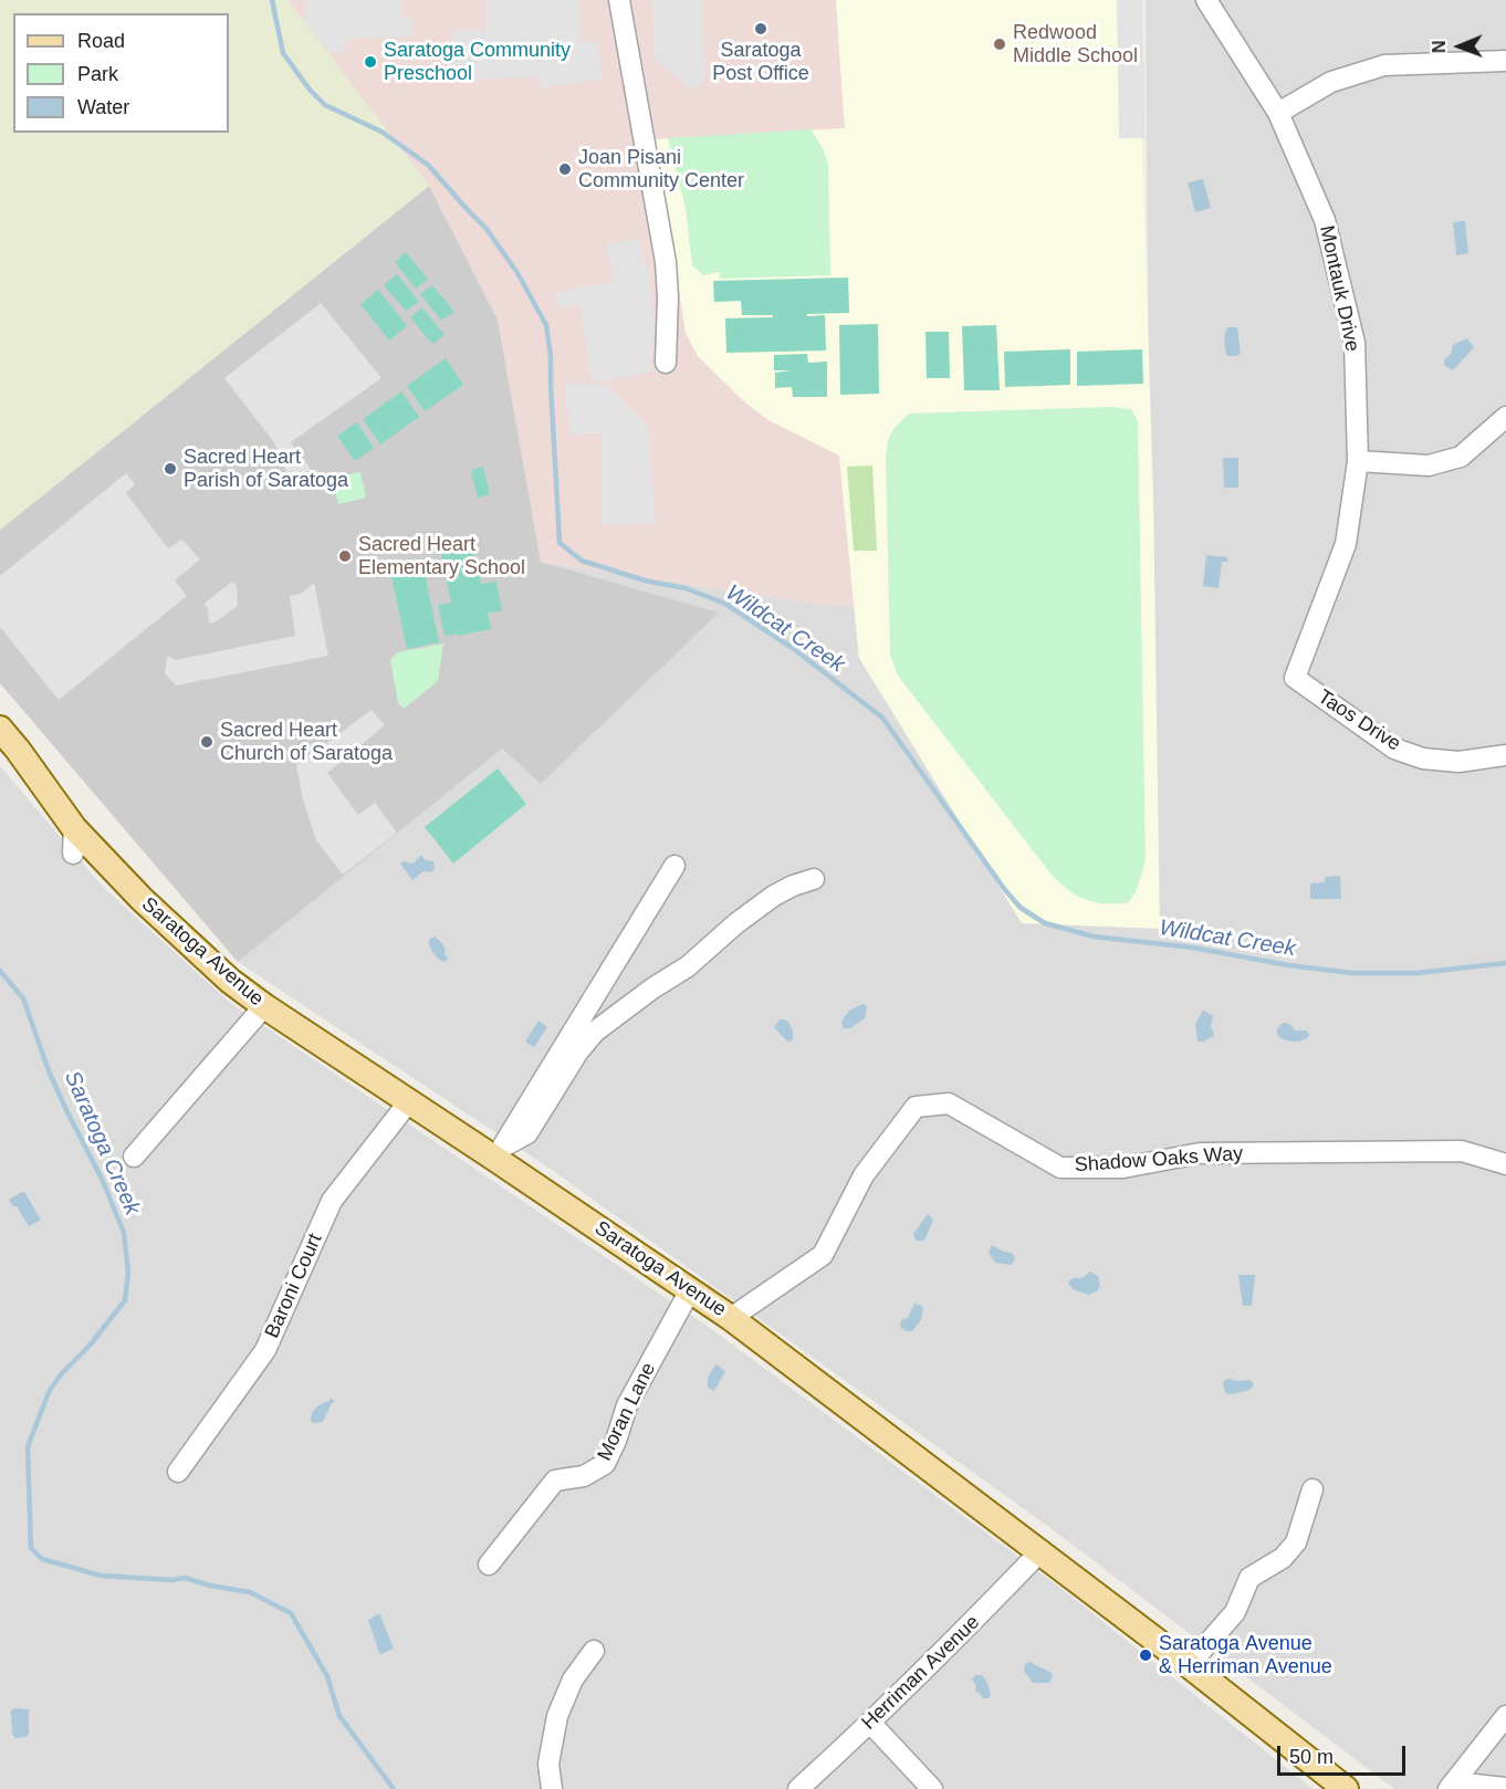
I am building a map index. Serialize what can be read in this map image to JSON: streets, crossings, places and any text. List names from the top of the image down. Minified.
{"streets":{"main road":["Saratoga Avenue"],"street":["Montauk Drive","Taos Drive","Shadow Oaks Way","Baroni Court","Moran Lane","Herriman Avenue"]},"crossings":[["Montauk Drive","Taos Drive"],["Saratoga Avenue","Shadow Oaks Way"],["Saratoga Avenue","Baroni Court"],["Saratoga Avenue","Moran Lane"],["Saratoga Avenue","Herriman Avenue"]],"water":["Wildcat Creek","Saratoga Creek"],"places":["Saratoga Post Office","Redwood Middle School","Saratoga Community Preschool","Joan Pisani Community Center","Sacred Heart Parish of Saratoga","Sacred Heart Elementary School","Sacred Heart Church of Saratoga","Saratoga Avenue & Herriman Avenue"],"legend":["Road","Park","Water"],"scale_bar":"50 m","north":"left"}
